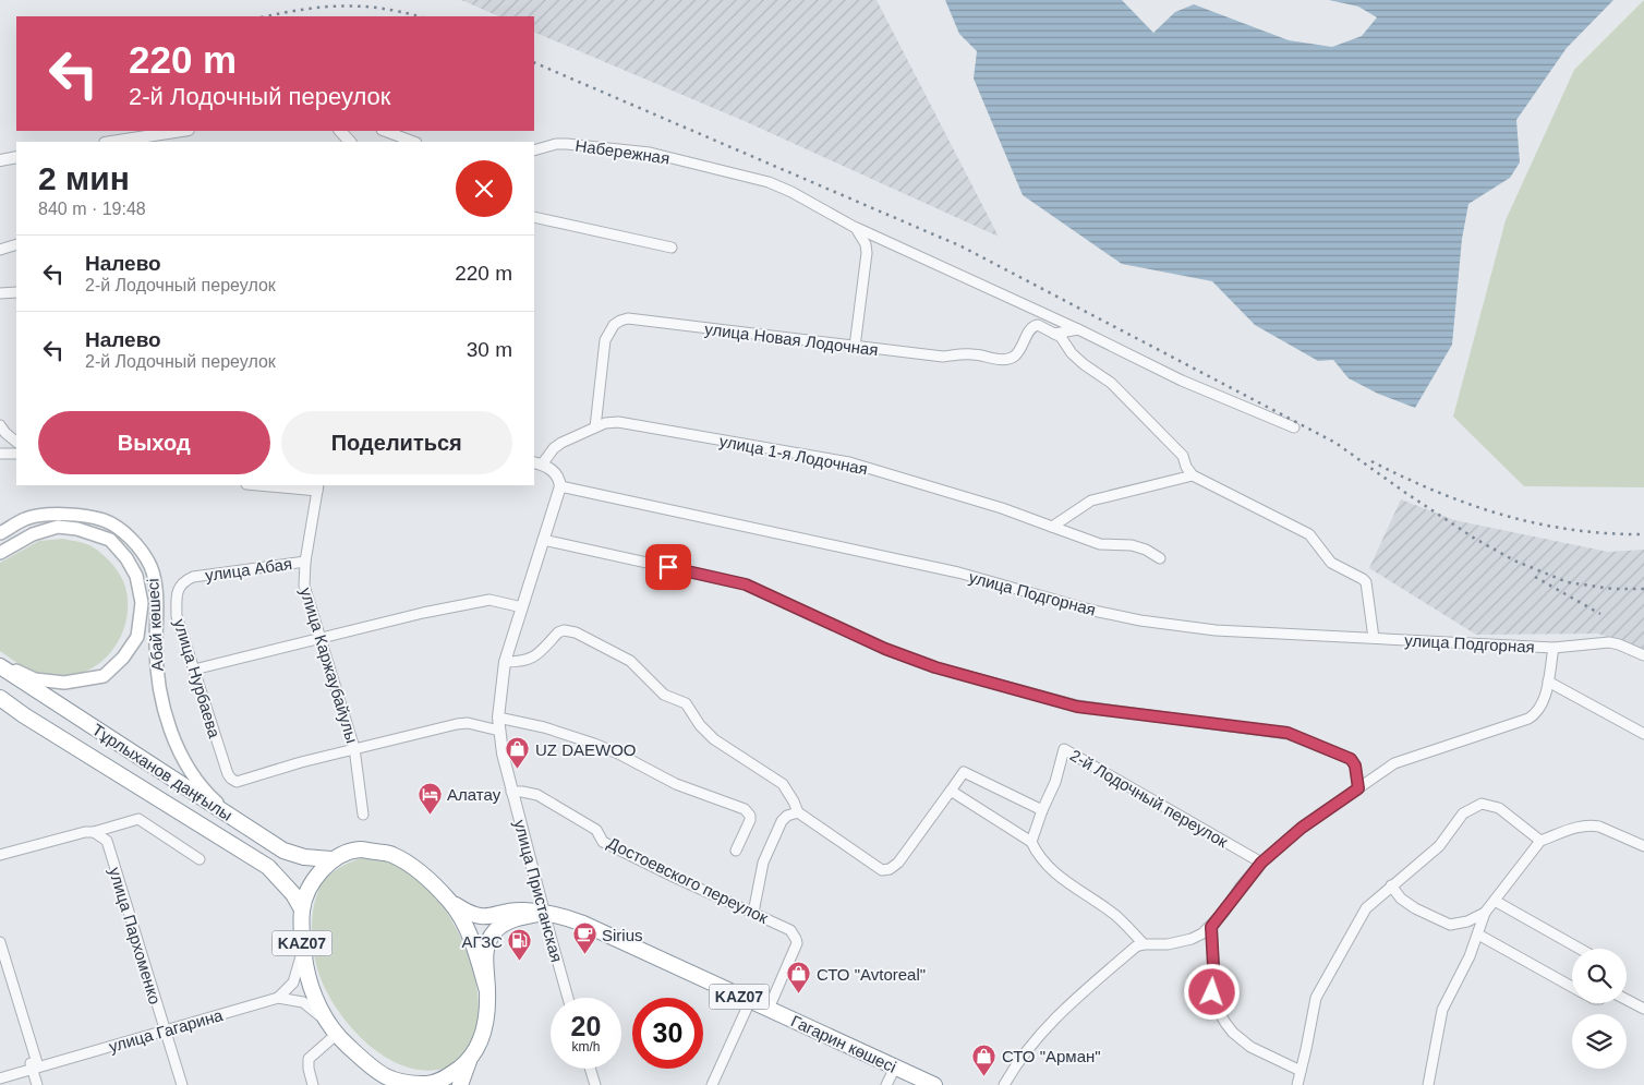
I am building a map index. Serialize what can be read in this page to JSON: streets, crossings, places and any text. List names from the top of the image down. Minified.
{"streets":{"highway":["Тұрлыханов даңғылы","KAZ07","Гагарин көшесі"],"main road":["Абай көшесі"],"street":["Набережная","улица Новая Лодочная","улица 1-я Лодочная","улица Абая","улица Подгорная","улица Каржаубайулы","улица Нурбаева","2-й Лодочный переулок","Достоевского переулок","улица Пристанская","улица Пархоменко","улица Гагарина"]},"crossings":[["улица Новая Лодочная","улица 1-я Лодочная"],["улица Абая","улица Каржаубайулы"],["улица Абая","улица Нурбаева"],["улица Подгорная","улица Пристанская"],["Абай көшесі","Тұрлыханов даңғылы"],["улица Каржаубайулы","улица Нурбаева"],["Тұрлыханов даңғылы","KAZ07"],["Достоевского переулок","улица Пристанская"],["Достоевского переулок","Гагарин көшесі"],["улица Пристанская","KAZ07"],["улица Пристанская","Гагарин көшесі"],["улица Пархоменко","улица Гагарина"],["KAZ07","улица Гагарина"],["KAZ07","Гагарин көшесі"]],"places":{"shop":["UZ DAEWOO","СТО \"Avtoreal\"","СТО \"Арман\""],"hotel":["Алатау"],"cafe":["Sirius"],"fuel station":["АГЗС"]},"page":{"turn":["220 m","2-й Лодочный переулок"],"heading":["2 мин","840 m · 19:48"],"list":[{"name":"Налево","note":"2-й Лодочный переулок","value":"220 m"},{"name":"Налево","note":"2-й Лодочный переулок","value":"30 m"}],"buttons":["Выход","Поделиться"],"speed":"20 km/h","limit":"30"}}
